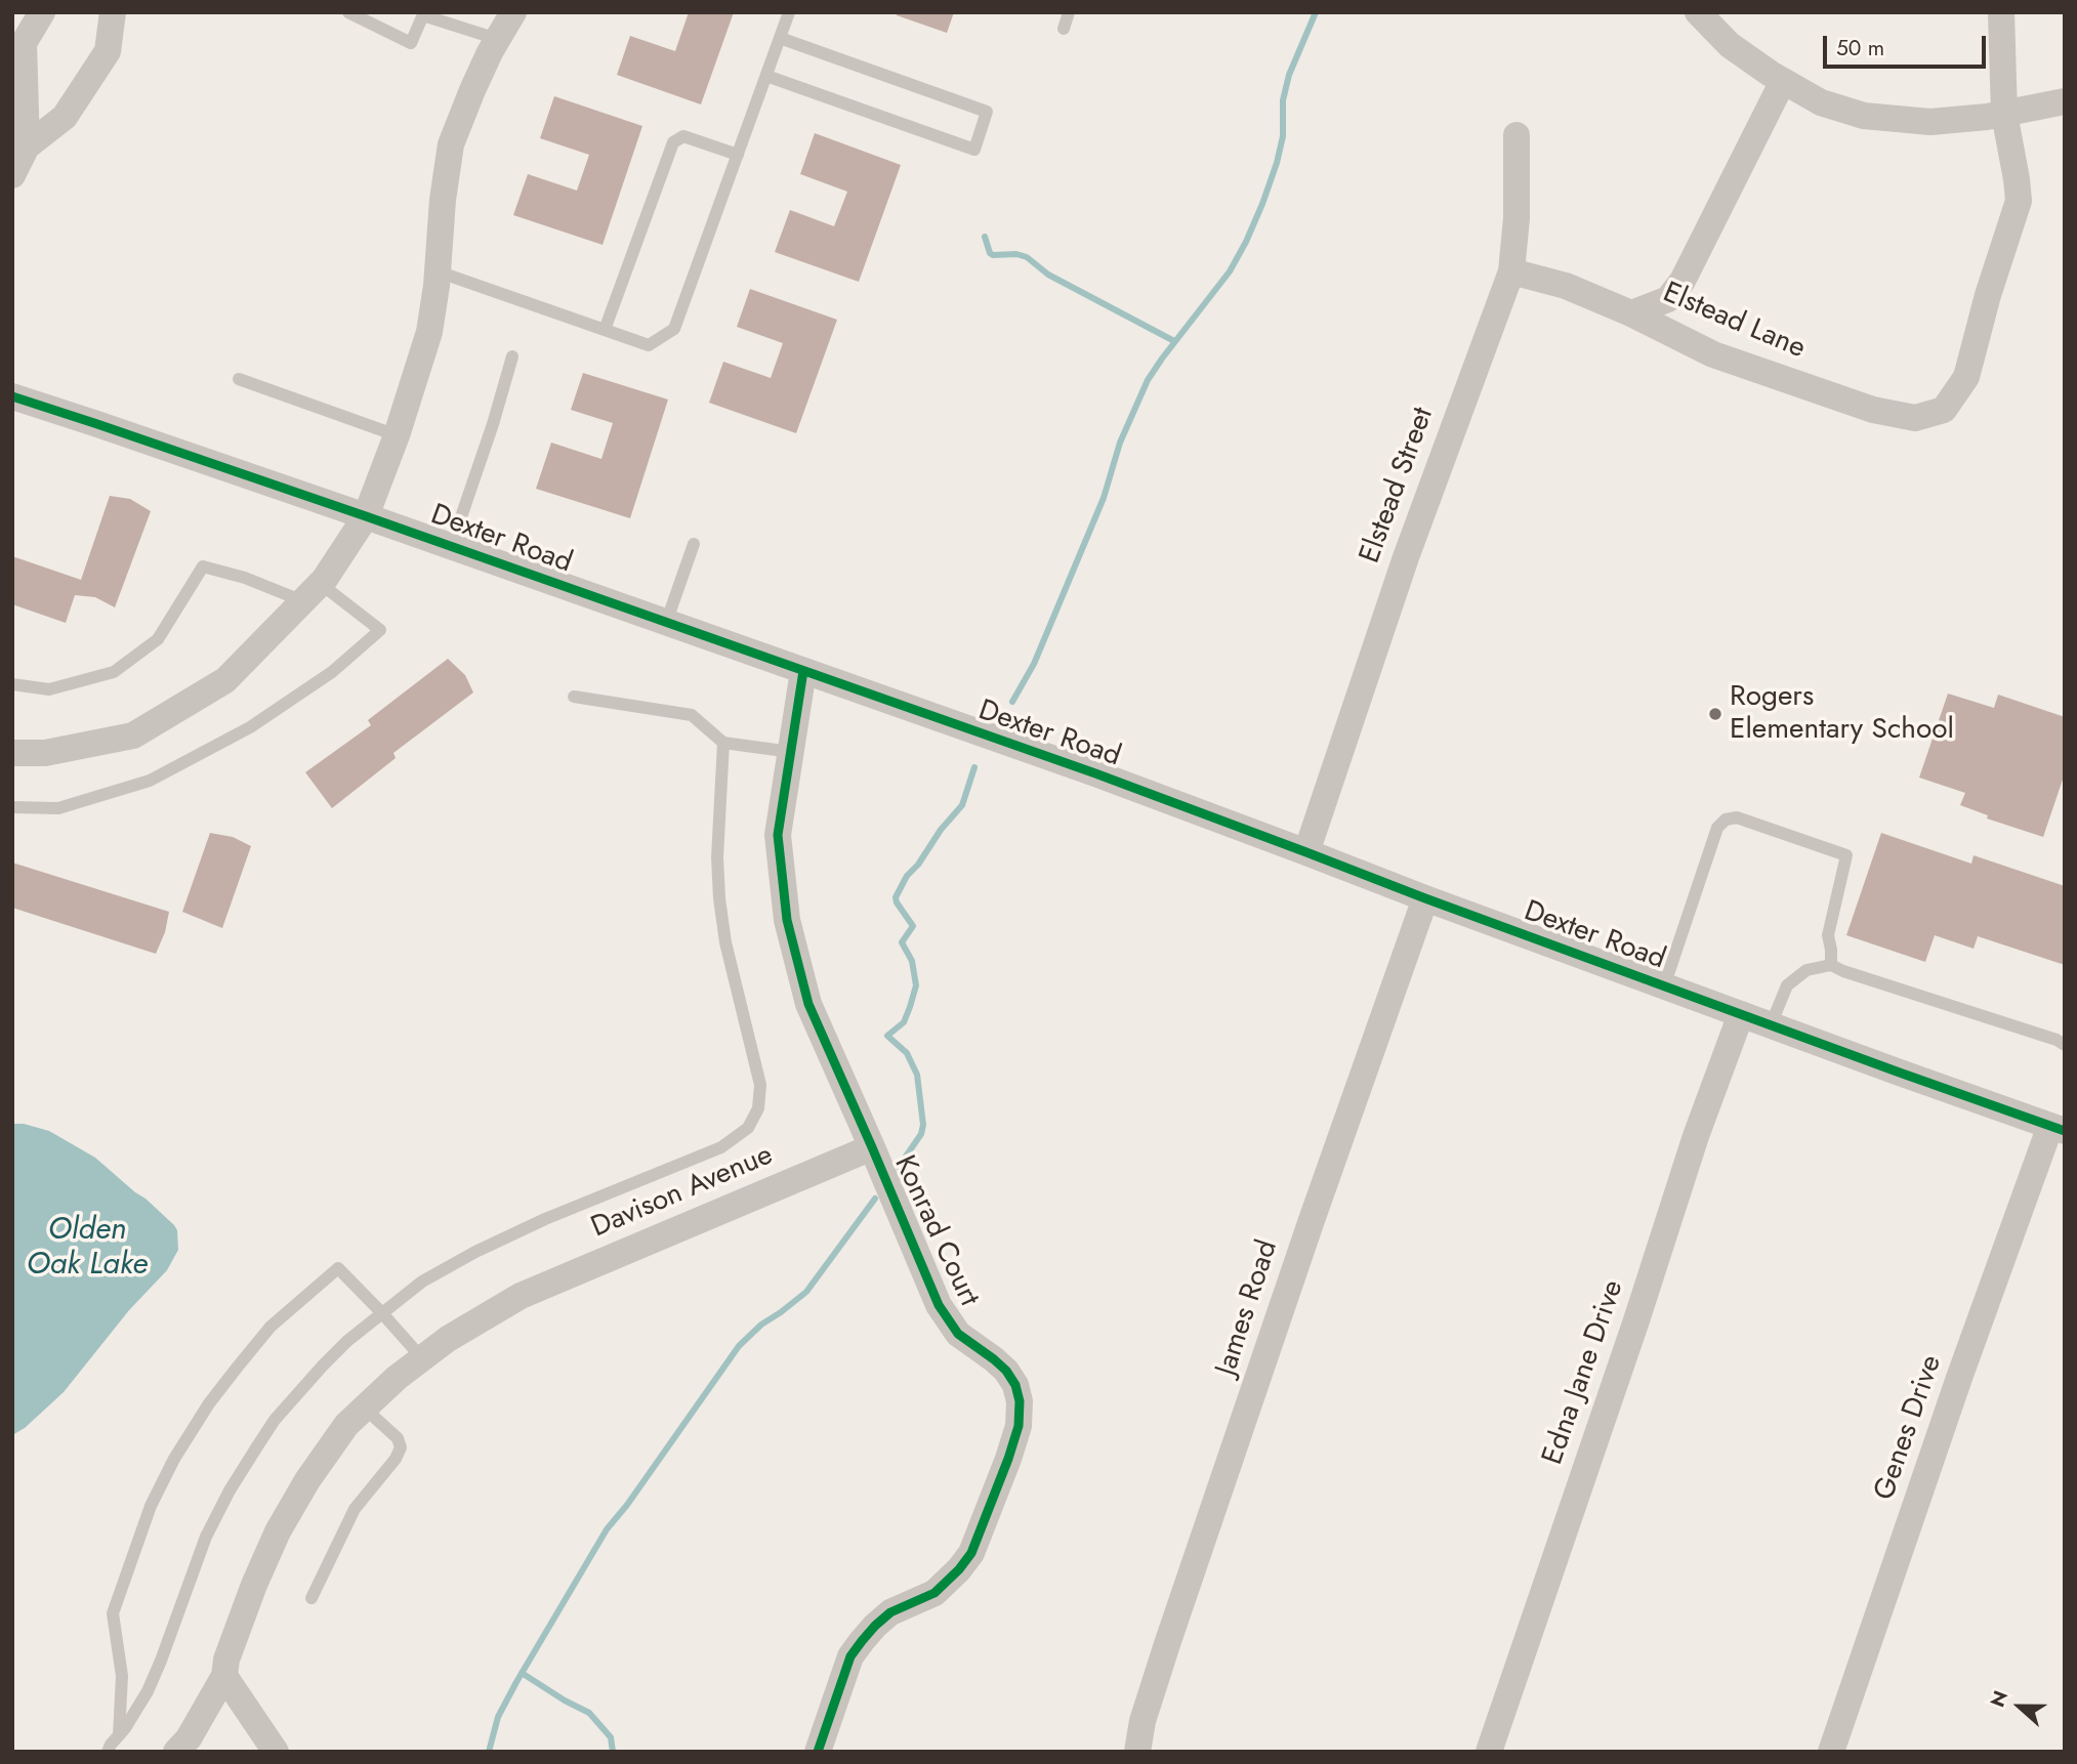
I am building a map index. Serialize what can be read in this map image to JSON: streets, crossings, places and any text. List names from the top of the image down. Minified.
{"streets":{"street":["Elstead Lane","Elstead Street","Dexter Road","Davison Avenue","Konrad Court","James Road","Edna Jane Drive","Genes Drive"]},"crossings":[["Elstead Lane","Elstead Street"],["Elstead Street","Dexter Road"],["Dexter Road","James Road"],["Dexter Road","Edna Jane Drive"],["Dexter Road","Genes Drive"],["Davison Avenue","Konrad Court"]],"water":["Olden Oak Lake"],"places":["Rogers Elementary School"],"scale_bar":"50 m","north":"left"}
